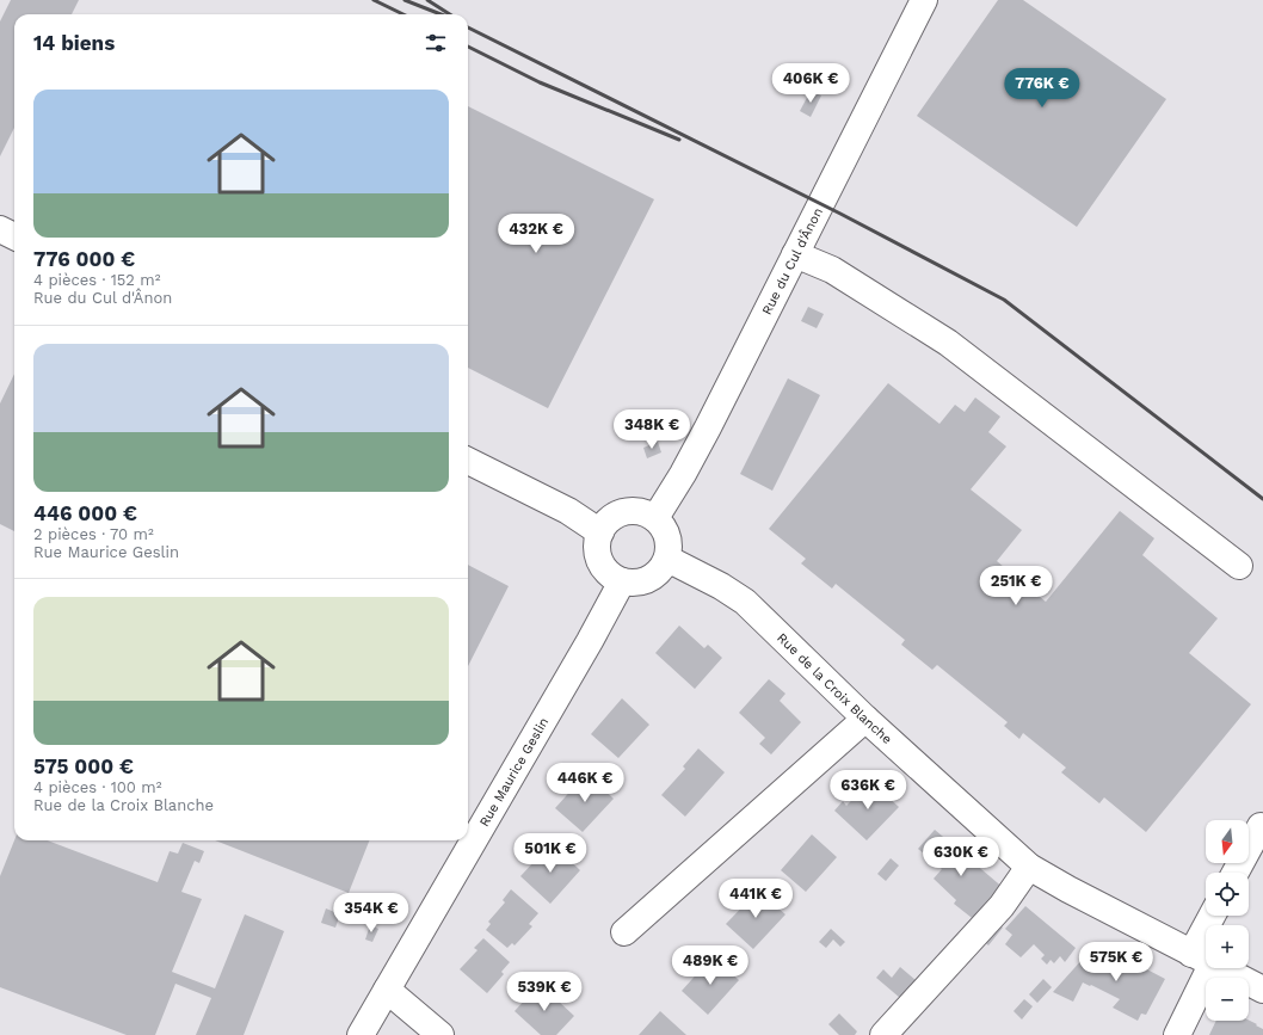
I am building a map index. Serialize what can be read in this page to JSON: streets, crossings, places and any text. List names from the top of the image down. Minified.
{"streets":{"street":["Rue du Cul d'Ânon","Rue de la Croix Blanche","Rue Maurice Geslin"]},"crossings":[["Rue du Cul d'Ânon","Rue de la Croix Blanche"],["Rue du Cul d'Ânon","Rue Maurice Geslin"],["Rue de la Croix Blanche","Rue Maurice Geslin"]],"north":"bottom","page":{"heading":"14 biens","price":["406K €","776K €","432K €","348K €","251K €","446K €","636K €","501K €","630K €","441K €","354K €","575K €","489K €","539K €"],"list":[{"name":"776 000 €","note":"4 pièces · 152 m² · Rue du Cul d'Ânon"},{"name":"446 000 €","note":"2 pièces · 70 m² · Rue Maurice Geslin"},{"name":"575 000 €","note":"4 pièces · 100 m² · Rue de la Croix Blanche"}],"map_buttons":["+","−"]}}
